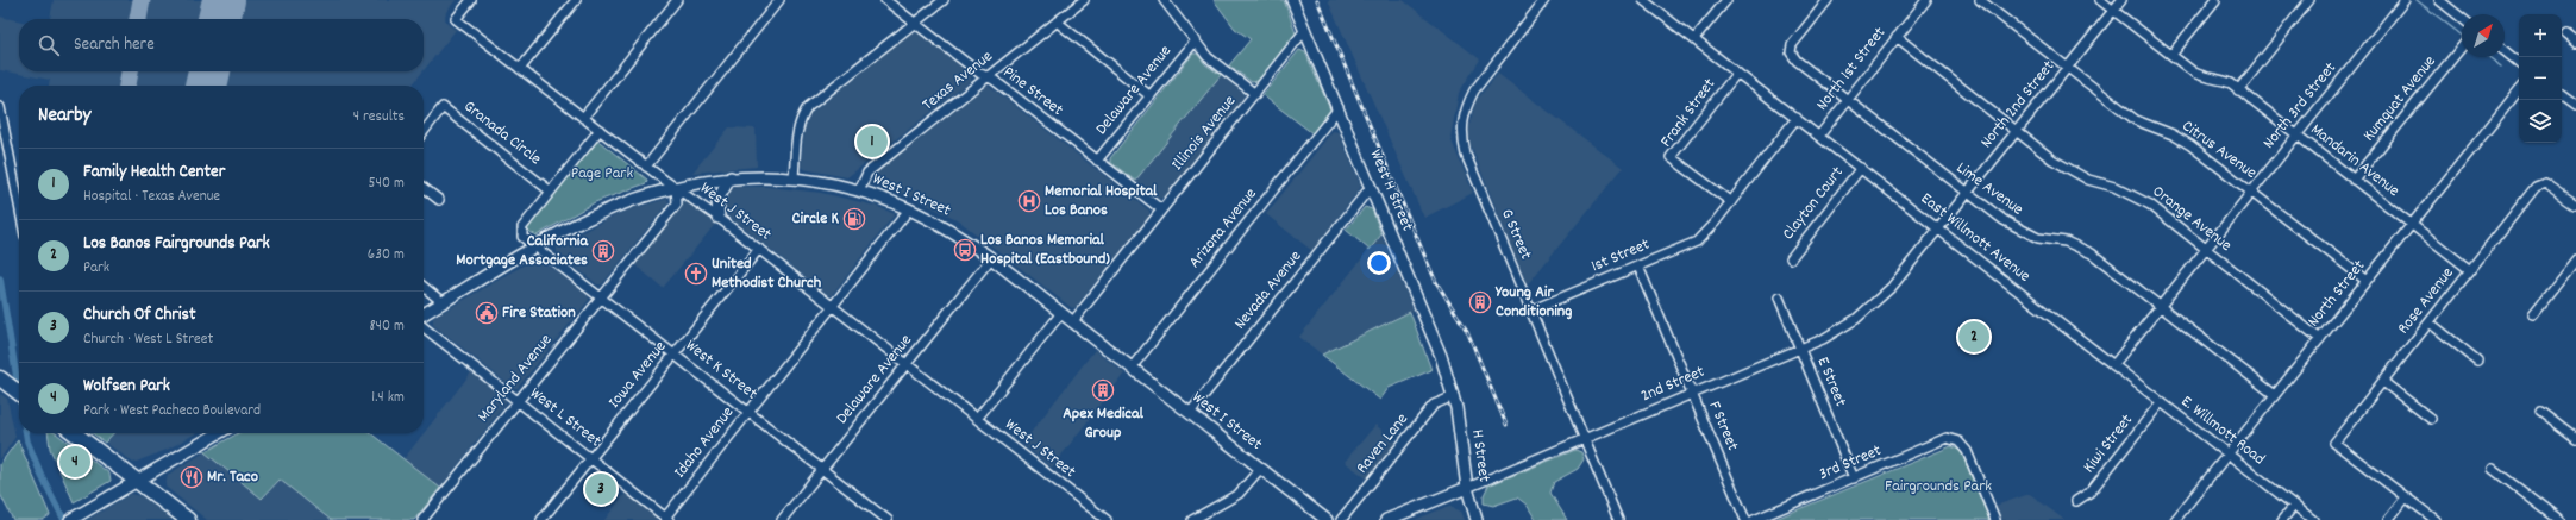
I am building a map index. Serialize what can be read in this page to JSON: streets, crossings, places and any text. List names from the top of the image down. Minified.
{"streets":{"street":["North 1st Street","Texas Avenue","Delaware Avenue","Pine Street","Kumquat Avenue","North 2nd Street","North 3rd Street","Frank Street","Granada Circle","Illinois Avenue","Citrus Avenue","Mandarin Avenue","Lime Avenue","West H Street","West I Street","Clayton Court","West J Street","Orange Avenue","Arizona Avenue","G Street","East Willmott Avenue","1st Street","Nevada Avenue","North Street","Rose Avenue","West K Street","Iowa Avenue","Maryland Avenue","E Street","2nd Street","West L Street","F Street","E. Willmott Road","Idaho Avenue","Raven Lane","Kiwi Street","H Street","3rd Street"]},"crossings":[["North 1st Street","Frank Street"],["North 1st Street","Lime Avenue"],["North 1st Street","Orange Avenue"],["North 1st Street","East Willmott Avenue"],["North 1st Street","1st Street"],["Texas Avenue","Pine Street"],["Texas Avenue","West I Street"],["Delaware Avenue","Pine Street"],["Delaware Avenue","West I Street"],["Delaware Avenue","West J Street"],["Delaware Avenue","West K Street"],["Pine Street","Illinois Avenue"],["Kumquat Avenue","Mandarin Avenue"],["North 2nd Street","Citrus Avenue"],["North 2nd Street","Mandarin Avenue"],["North 2nd Street","Lime Avenue"],["North 2nd Street","Orange Avenue"],["North 2nd Street","East Willmott Avenue"],["North 2nd Street","2nd Street"],["North 3rd Street","Citrus Avenue"],["North 3rd Street","Mandarin Avenue"],["North 3rd Street","Lime Avenue"],["North 3rd Street","Orange Avenue"],["North 3rd Street","East Willmott Avenue"],["North 3rd Street","E. Willmott Road"],["Frank Street","East Willmott Avenue"],["Illinois Avenue","West H Street"],["Illinois Avenue","West I Street"],["Citrus Avenue","North Street"],["Mandarin Avenue","North Street"],["Mandarin Avenue","Rose Avenue"],["Lime Avenue","North Street"],["West H Street","Arizona Avenue"],["West H Street","Nevada Avenue"],["West H Street","Raven Lane"],["West H Street","H Street"],["West I Street","West J Street"],["West I Street","Arizona Avenue"],["West I Street","Nevada Avenue"],["West I Street","West K Street"],["West I Street","Maryland Avenue"],["West I Street","Idaho Avenue"],["Clayton Court","East Willmott Avenue"],["West J Street","Iowa Avenue"],["West J Street","Maryland Avenue"],["West J Street","Idaho Avenue"],["Orange Avenue","North Street"],["G Street","1st Street"],["G Street","2nd Street"],["East Willmott Avenue","2nd Street"],["East Willmott Avenue","E. Willmott Road"],["1st Street","F Street"],["North Street","E. Willmott Road"],["West K Street","Iowa Avenue"],["West K Street","Maryland Avenue"],["West K Street","Idaho Avenue"],["Iowa Avenue","West L Street"],["Maryland Avenue","West L Street"],["E Street","2nd Street"],["E Street","3rd Street"],["2nd Street","F Street"],["2nd Street","H Street"],["West L Street","Idaho Avenue"],["E. Willmott Road","Kiwi Street"],["Raven Lane","H Street"]],"parks":["Page Park","Fairgrounds Park"],"places":{"hospital":["Memorial Hospital Los Banos"],"fuel station":["Circle K"],"bus stop":["Los Banos Memorial Hospital (Eastbound)"],"building":["California Mortgage Associates","Young Air Conditioning","Apex Medical Group"],"church":["United Methodist Church"],"public building":["Fire Station"],"restaurant":["Mr. Taco"]},"north":"top right","page":{"map_buttons":["+","−"],"search":"Search here","heading":["Nearby","4 results"],"pins":["1","2","4","3"],"list":[{"mark":"1","name":"Family Health Center","note":"Hospital · Texas Avenue","value":"540 m"},{"mark":"2","name":"Los Banos Fairgrounds Park","note":"Park","value":"630 m"},{"mark":"3","name":"Church Of Christ","note":"Church · West L Street","value":"840 m"},{"mark":"4","name":"Wolfsen Park","note":"Park · West Pacheco Boulevard","value":"1.4 km"}]}}
